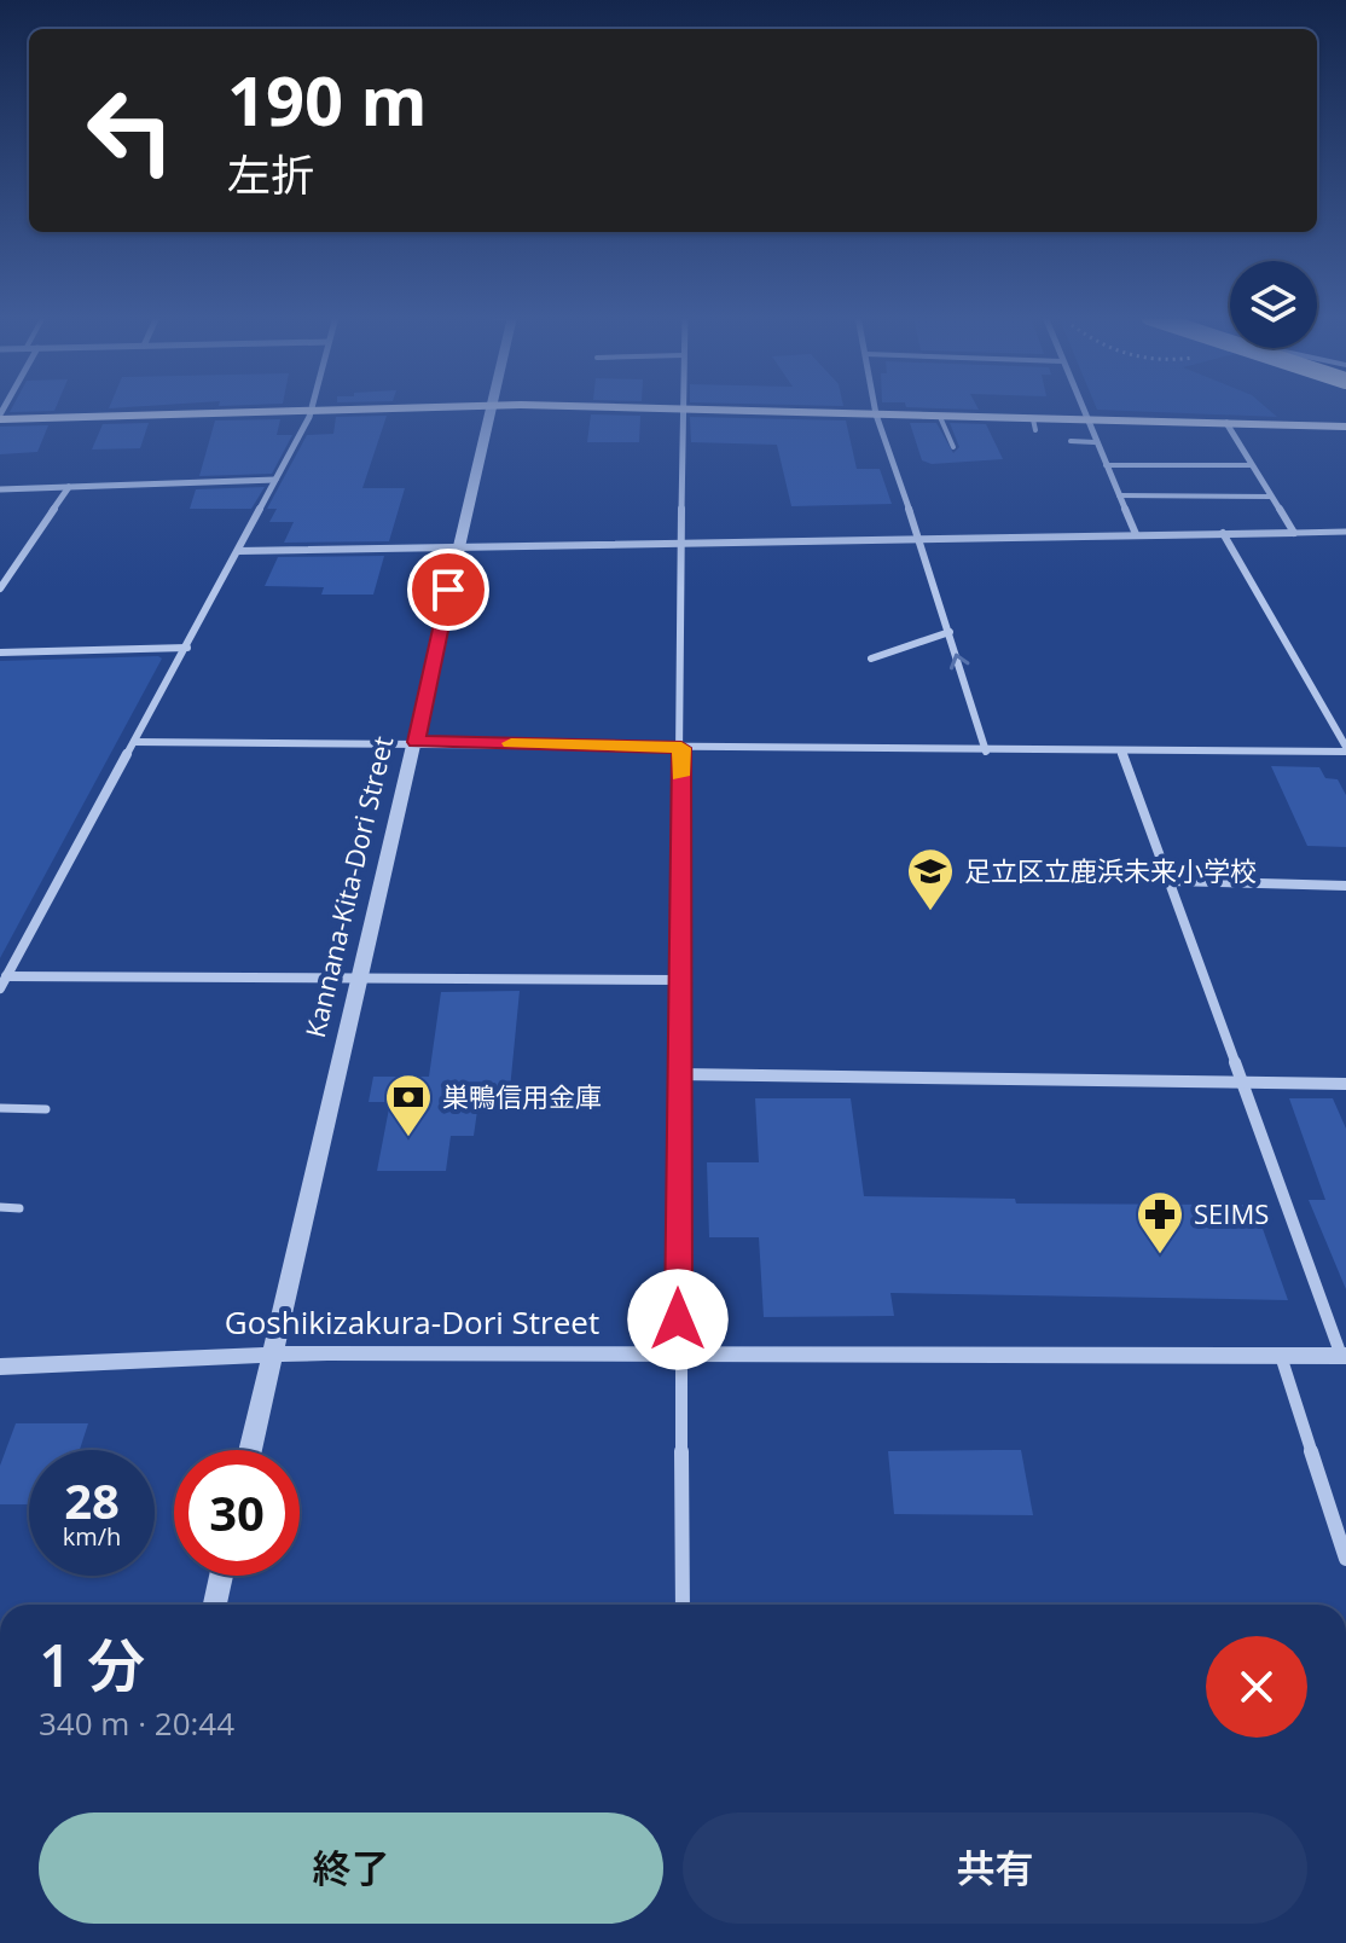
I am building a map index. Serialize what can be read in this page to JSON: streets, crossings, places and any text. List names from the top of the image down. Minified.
{"streets":{"street":["Kannana-Kita-Dori Street","Goshikizakura-Dori Street"]},"crossings":[["Kannana-Kita-Dori Street","Goshikizakura-Dori Street"]],"places":{"school or university":["足立区立鹿浜未来小学校"],"bank":["巣鴨信用金庫"],"pharmacy":["SEIMS"]},"page":{"turn":["190 m","左折"],"speed":"28 km/h","limit":"30","heading":["1 分","340 m · 20:44"],"buttons":["終了","共有"]}}
